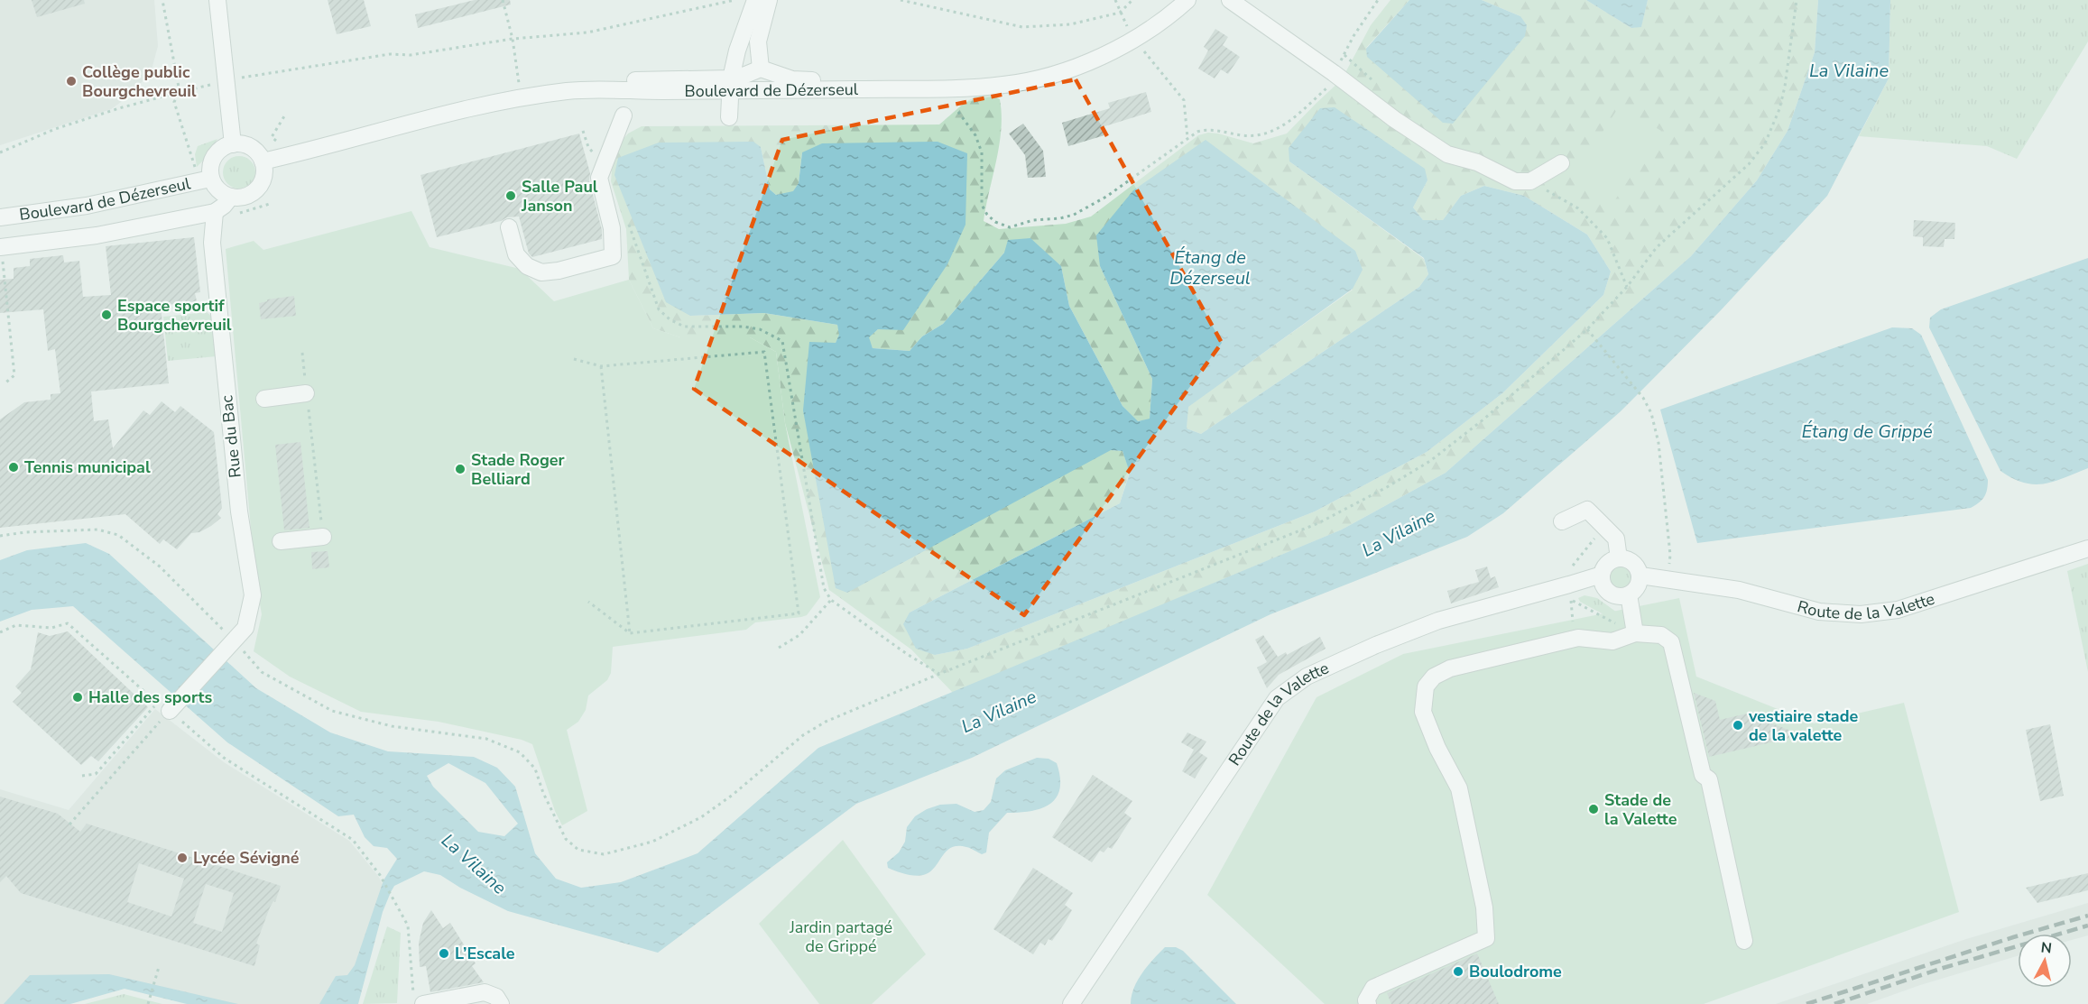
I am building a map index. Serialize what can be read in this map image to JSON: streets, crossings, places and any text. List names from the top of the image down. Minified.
{"streets":{"street":["Boulevard de Dézerseul","Rue du Bac","Route de la Valette"]},"water":["La Vilaine","Étang de Dézerseul","Étang de Grippé"],"parks":["Jardin partagé de Grippé"],"places":["Collège public Bourgchevreuil","Salle Paul Janson","Espace sportif Bourgchevreuil","Tennis municipal","Stade Roger Belliard","Halle des sports","vestiaire stade de la valette","Stade de la Valette","Lycée Sévigné","L’Escale","Boulodrome"],"north":"top"}
